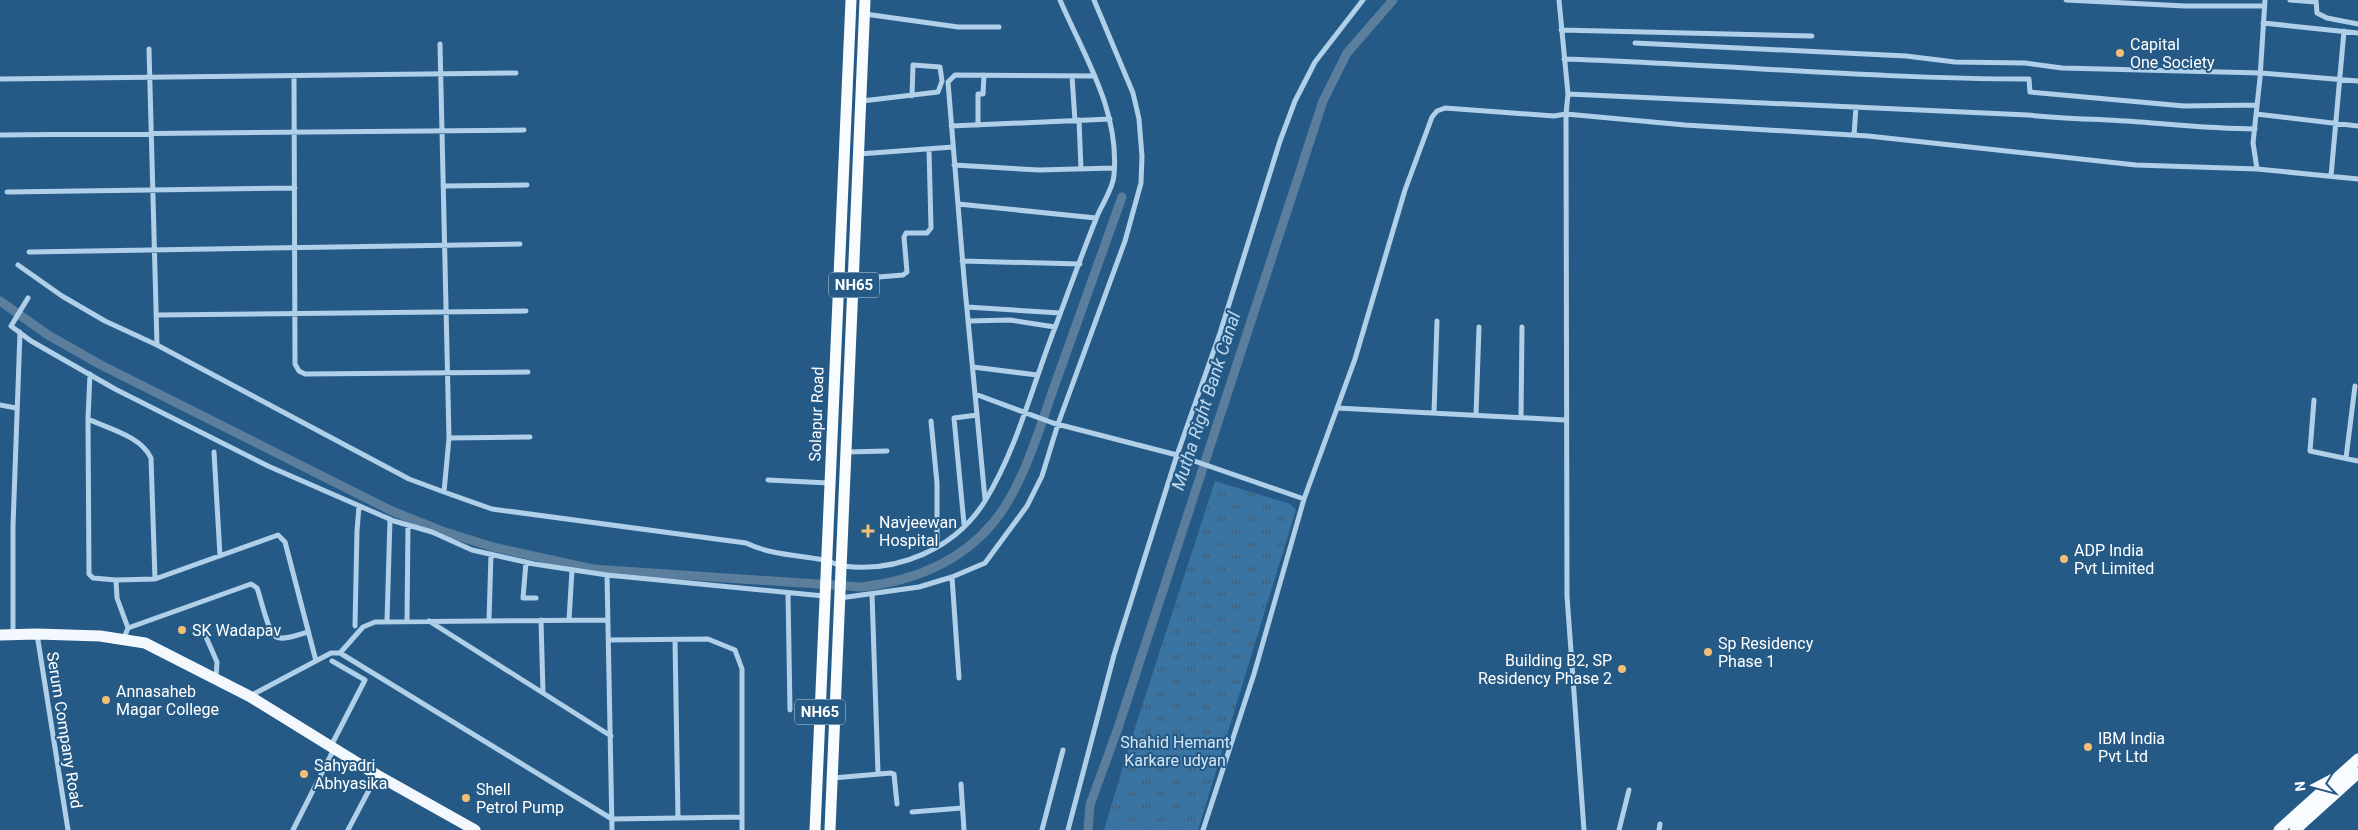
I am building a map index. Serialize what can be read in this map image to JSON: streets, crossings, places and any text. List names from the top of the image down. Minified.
{"streets":{"highway":["NH65","Solapur Road"],"street":["Serum Company Road"]},"water":["Mutha Right Bank Canal"],"parks":["Shahid Hemant Karkare udyan"],"places":{"other":["Capital One Society","ADP India Pvt Limited","SK Wadapav","Sp Residency Phase 1","Building B2, SP Residency Phase 2","Annasaheb Magar College","IBM India Pvt Ltd","Sahyadri Abhyasika","Shell Petrol Pump"],"health":["Navjeewan Hospital"]},"north":"left"}
